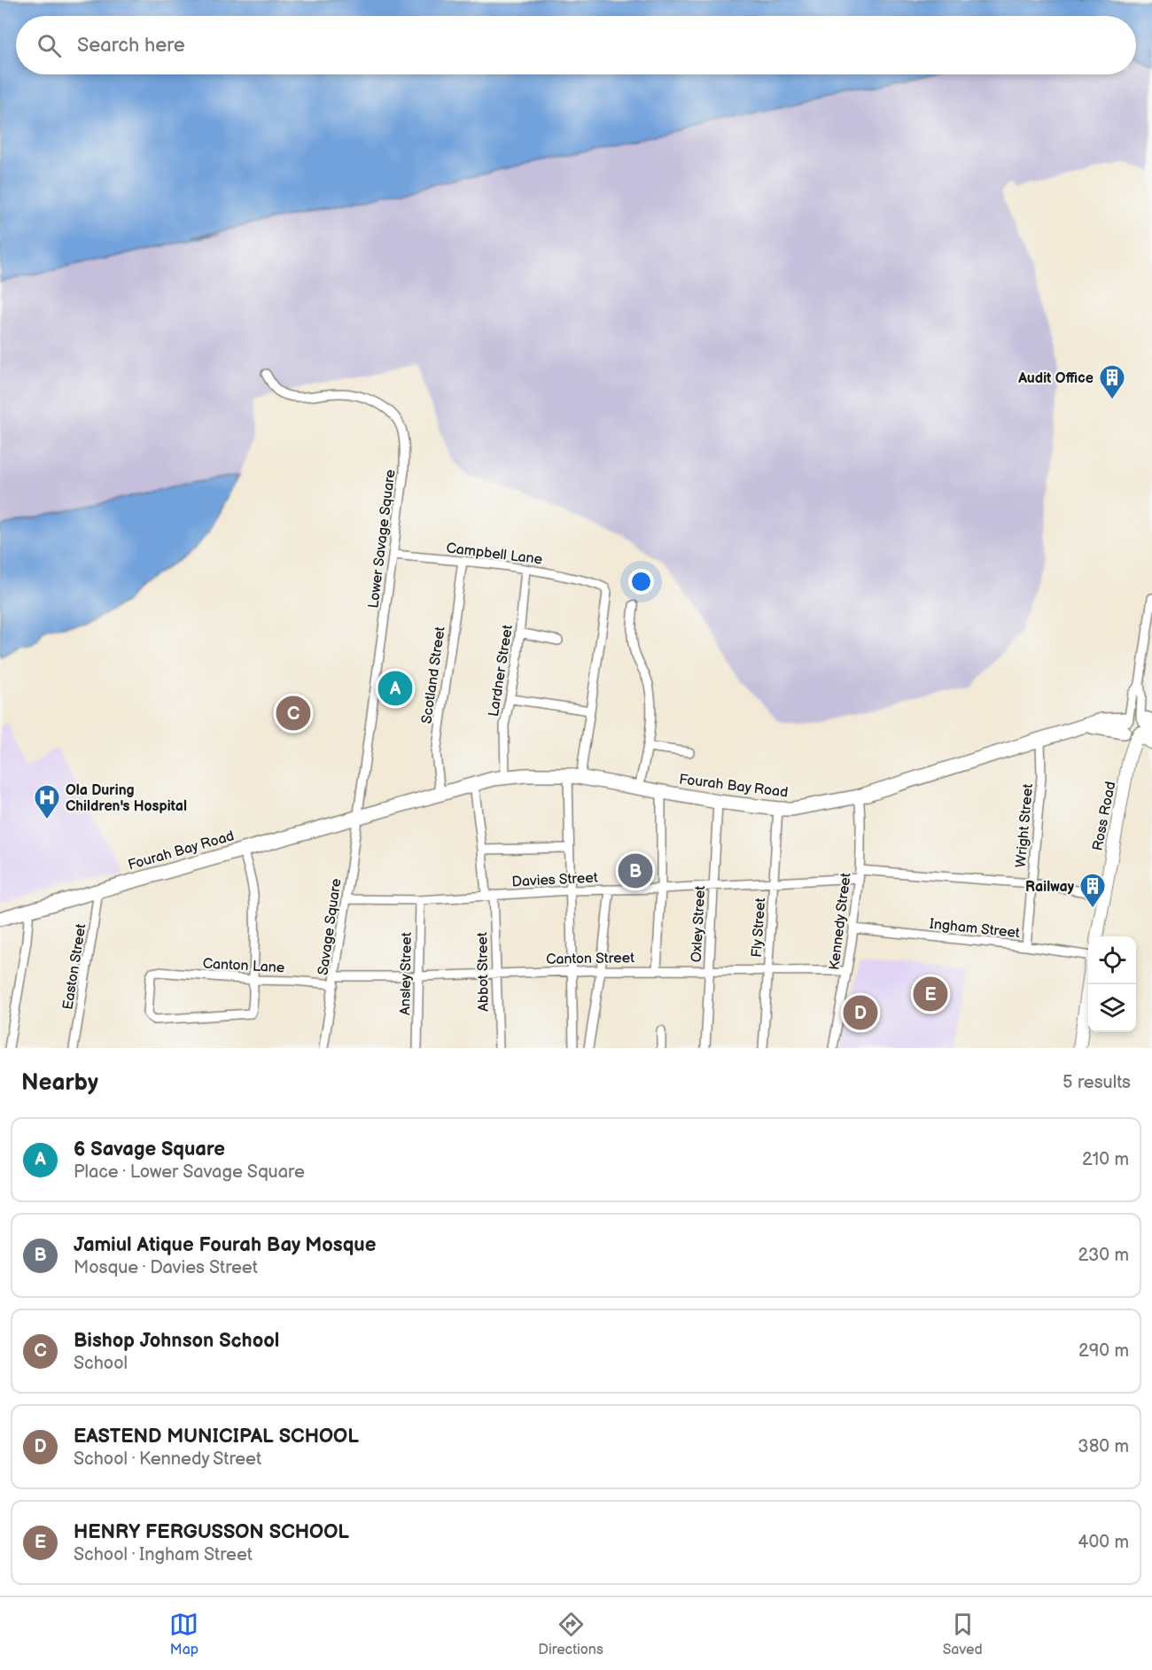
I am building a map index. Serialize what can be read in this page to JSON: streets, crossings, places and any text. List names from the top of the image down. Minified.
{"streets":{"main road":["Fourah Bay Road","Ross Road"],"street":["Lower Savage Square","Campbell Lane","Lardner Street","Scotland Street","Wright Street","Davies Street","Kennedy Street","Oxley Street","Savage Square","Fly Street","Ingham Street","Canton Street","Canton Lane","Easton Street","Abbot Street","Ansley Street"]},"crossings":[["Lower Savage Square","Campbell Lane"],["Lower Savage Square","Fourah Bay Road"],["Lower Savage Square","Savage Square"],["Campbell Lane","Lardner Street"],["Campbell Lane","Scotland Street"],["Lardner Street","Fourah Bay Road"],["Scotland Street","Fourah Bay Road"],["Fourah Bay Road","Ross Road"],["Fourah Bay Road","Wright Street"],["Fourah Bay Road","Kennedy Street"],["Fourah Bay Road","Oxley Street"],["Fourah Bay Road","Savage Square"],["Fourah Bay Road","Fly Street"],["Fourah Bay Road","Easton Street"],["Fourah Bay Road","Abbot Street"],["Ross Road","Davies Street"],["Wright Street","Davies Street"],["Wright Street","Ingham Street"],["Davies Street","Kennedy Street"],["Davies Street","Oxley Street"],["Davies Street","Savage Square"],["Davies Street","Fly Street"],["Davies Street","Abbot Street"],["Davies Street","Ansley Street"],["Kennedy Street","Ingham Street"],["Kennedy Street","Canton Street"],["Oxley Street","Canton Street"],["Savage Square","Canton Street"],["Savage Square","Canton Lane"],["Fly Street","Canton Street"],["Canton Street","Canton Lane"],["Canton Street","Abbot Street"],["Canton Street","Ansley Street"]],"places":{"building":["Audit Office","Railway"],"hospital":["Ola During Children's Hospital"]},"page":{"search":"Search here","pins":["A","C","B","E","D"],"heading":["Nearby","5 results"],"list":[{"mark":"A","name":"6 Savage Square","note":"Place · Lower Savage Square","value":"210 m"},{"mark":"B","name":"Jamiul Atique Fourah Bay Mosque","note":"Mosque · Davies Street","value":"230 m"},{"mark":"C","name":"Bishop Johnson School","note":"School","value":"290 m"},{"mark":"D","name":"EASTEND MUNICIPAL SCHOOL","note":"School · Kennedy Street","value":"380 m"},{"mark":"E","name":"HENRY FERGUSSON SCHOOL","note":"School · Ingham Street","value":"400 m"}],"nav":["Map","Directions","Saved"]}}
